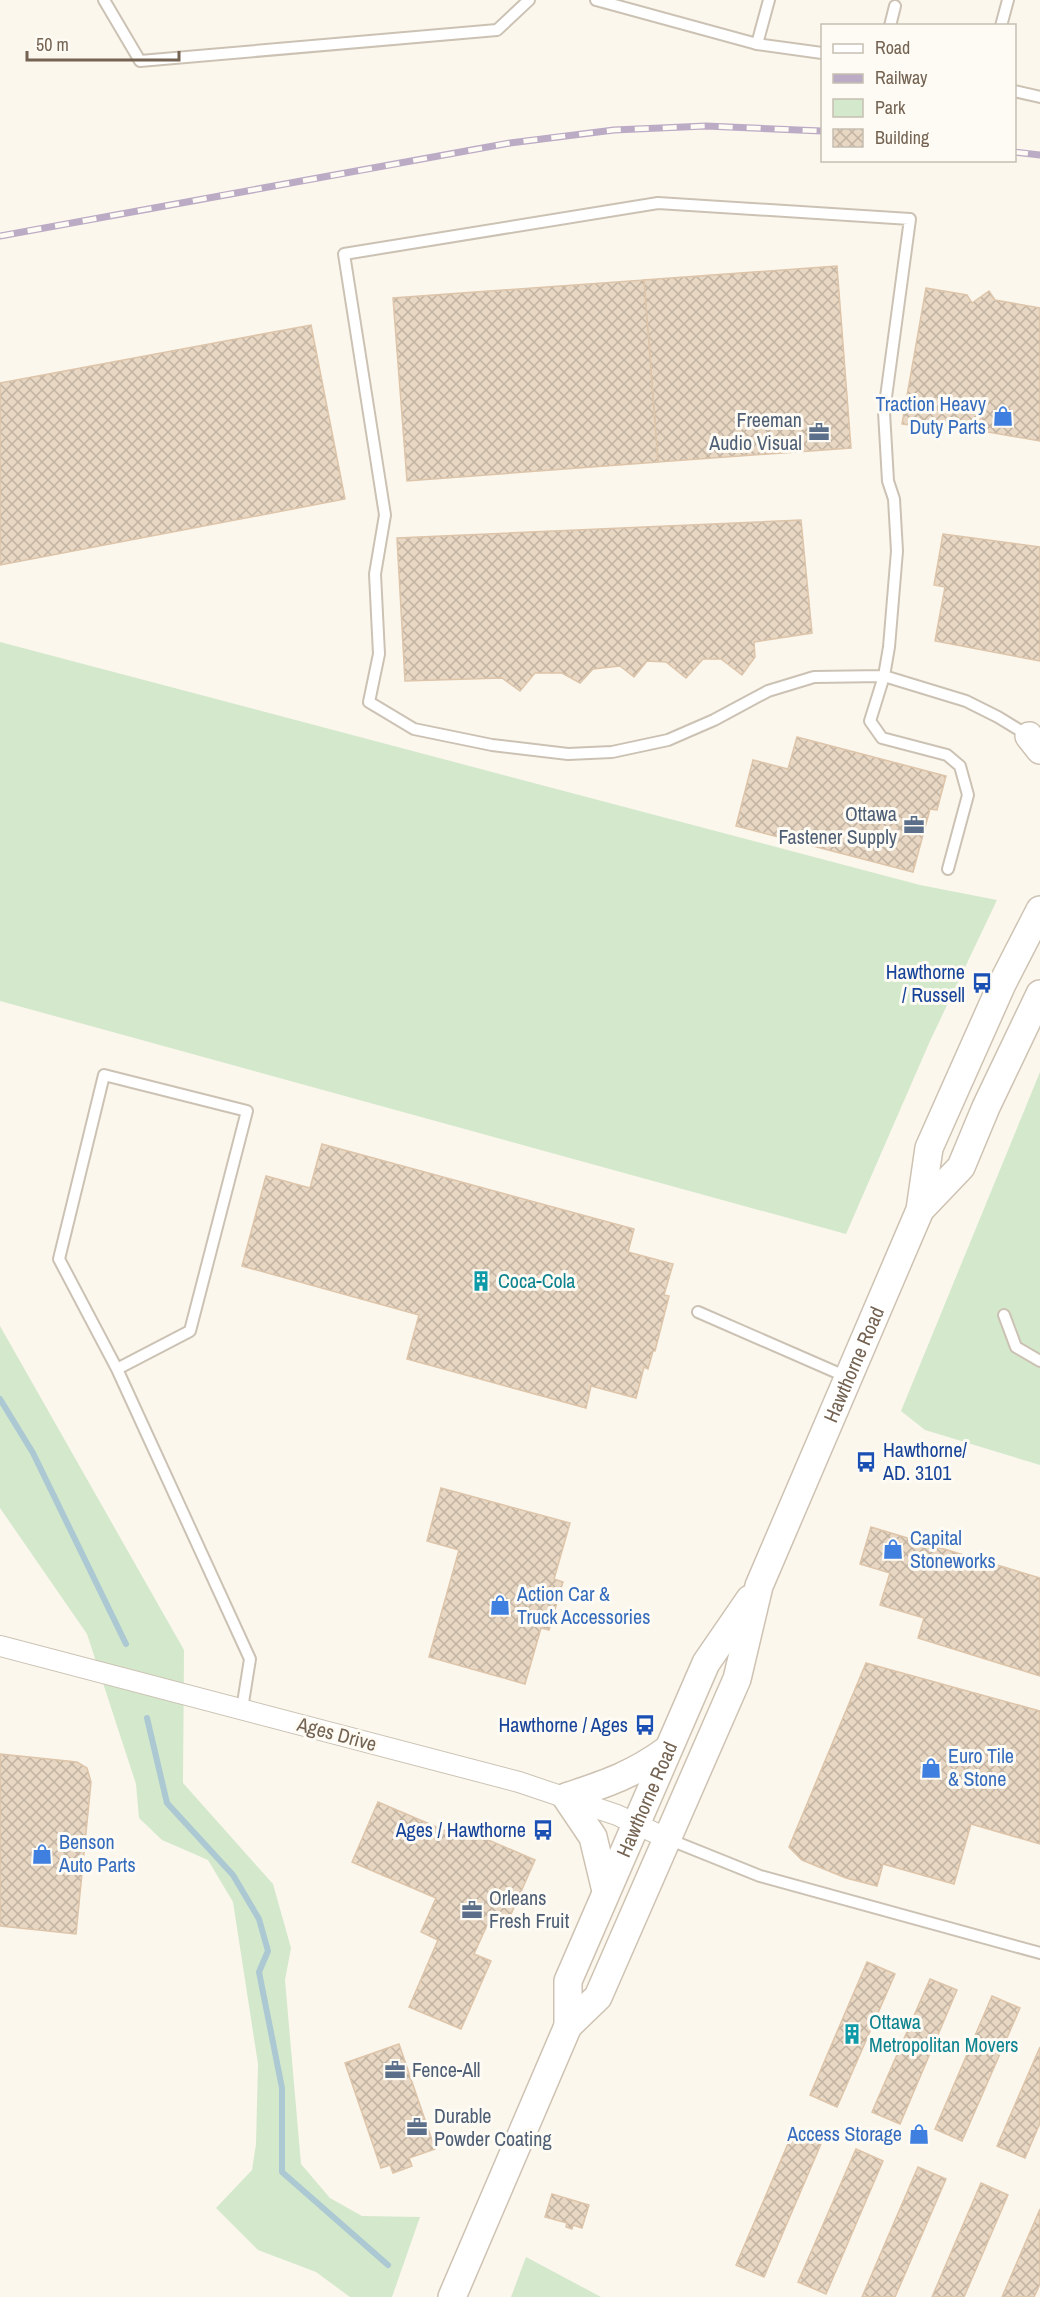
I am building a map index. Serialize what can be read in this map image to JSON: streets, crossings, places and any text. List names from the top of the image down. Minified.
{"streets":{"main road":["Hawthorne Road"],"street":["Ages Drive"]},"crossings":[["Hawthorne Road","Ages Drive"]],"places":{"shop":["Traction Heavy Duty Parts","Capital Stoneworks","Action Car & Truck Accessories","Euro Tile & Stone","Benson Auto Parts","Access Storage"],"office":["Freeman Audio Visual","Ottawa Fastener Supply","Orleans Fresh Fruit","Fence-All","Durable Powder Coating"],"bus stop":["Hawthorne / Russell","Hawthorne/ AD. 3101","Hawthorne / Ages","Ages / Hawthorne"],"building":["Coca-Cola","Ottawa Metropolitan Movers"]},"legend":["Road","Railway","Park","Building"],"scale_bar":"50 m"}
